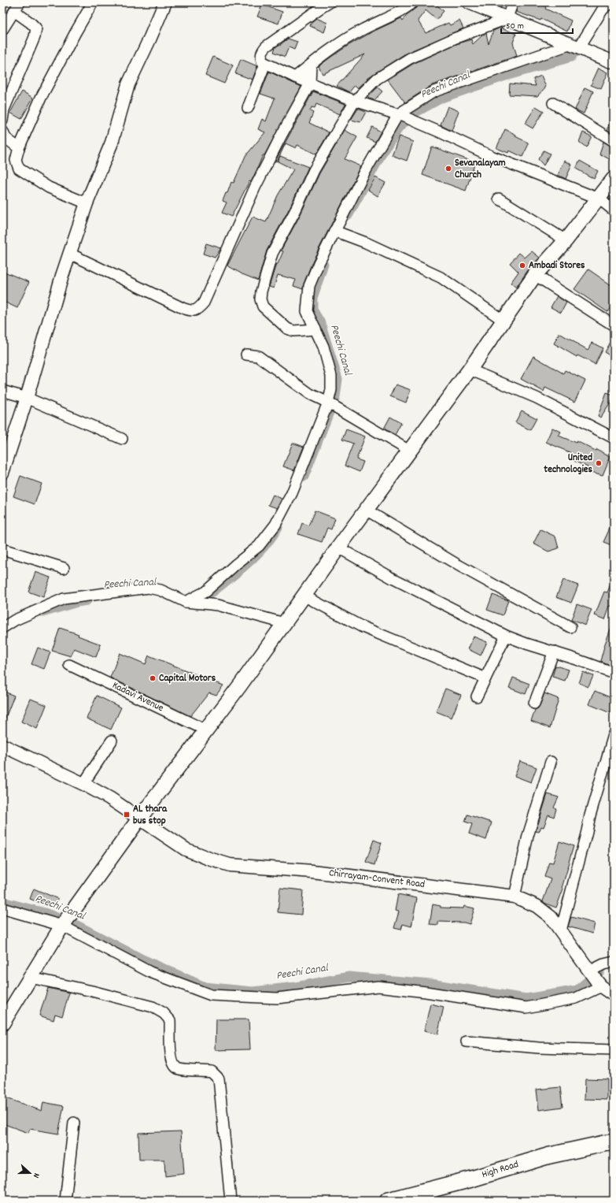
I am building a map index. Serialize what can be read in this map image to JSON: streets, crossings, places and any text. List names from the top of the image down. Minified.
{"streets":{"main road":["High Road"],"street":["Kadavi Avenue","Chirrayam-Convent Road"]},"water":["Peechi Canal"],"places":{"other":["Sevanalayam Church","Ambadi Stores","United technologies","Capital Motors"],"transit":["AL thara bus stop"]},"scale_bar":"50 m","north":"right"}
